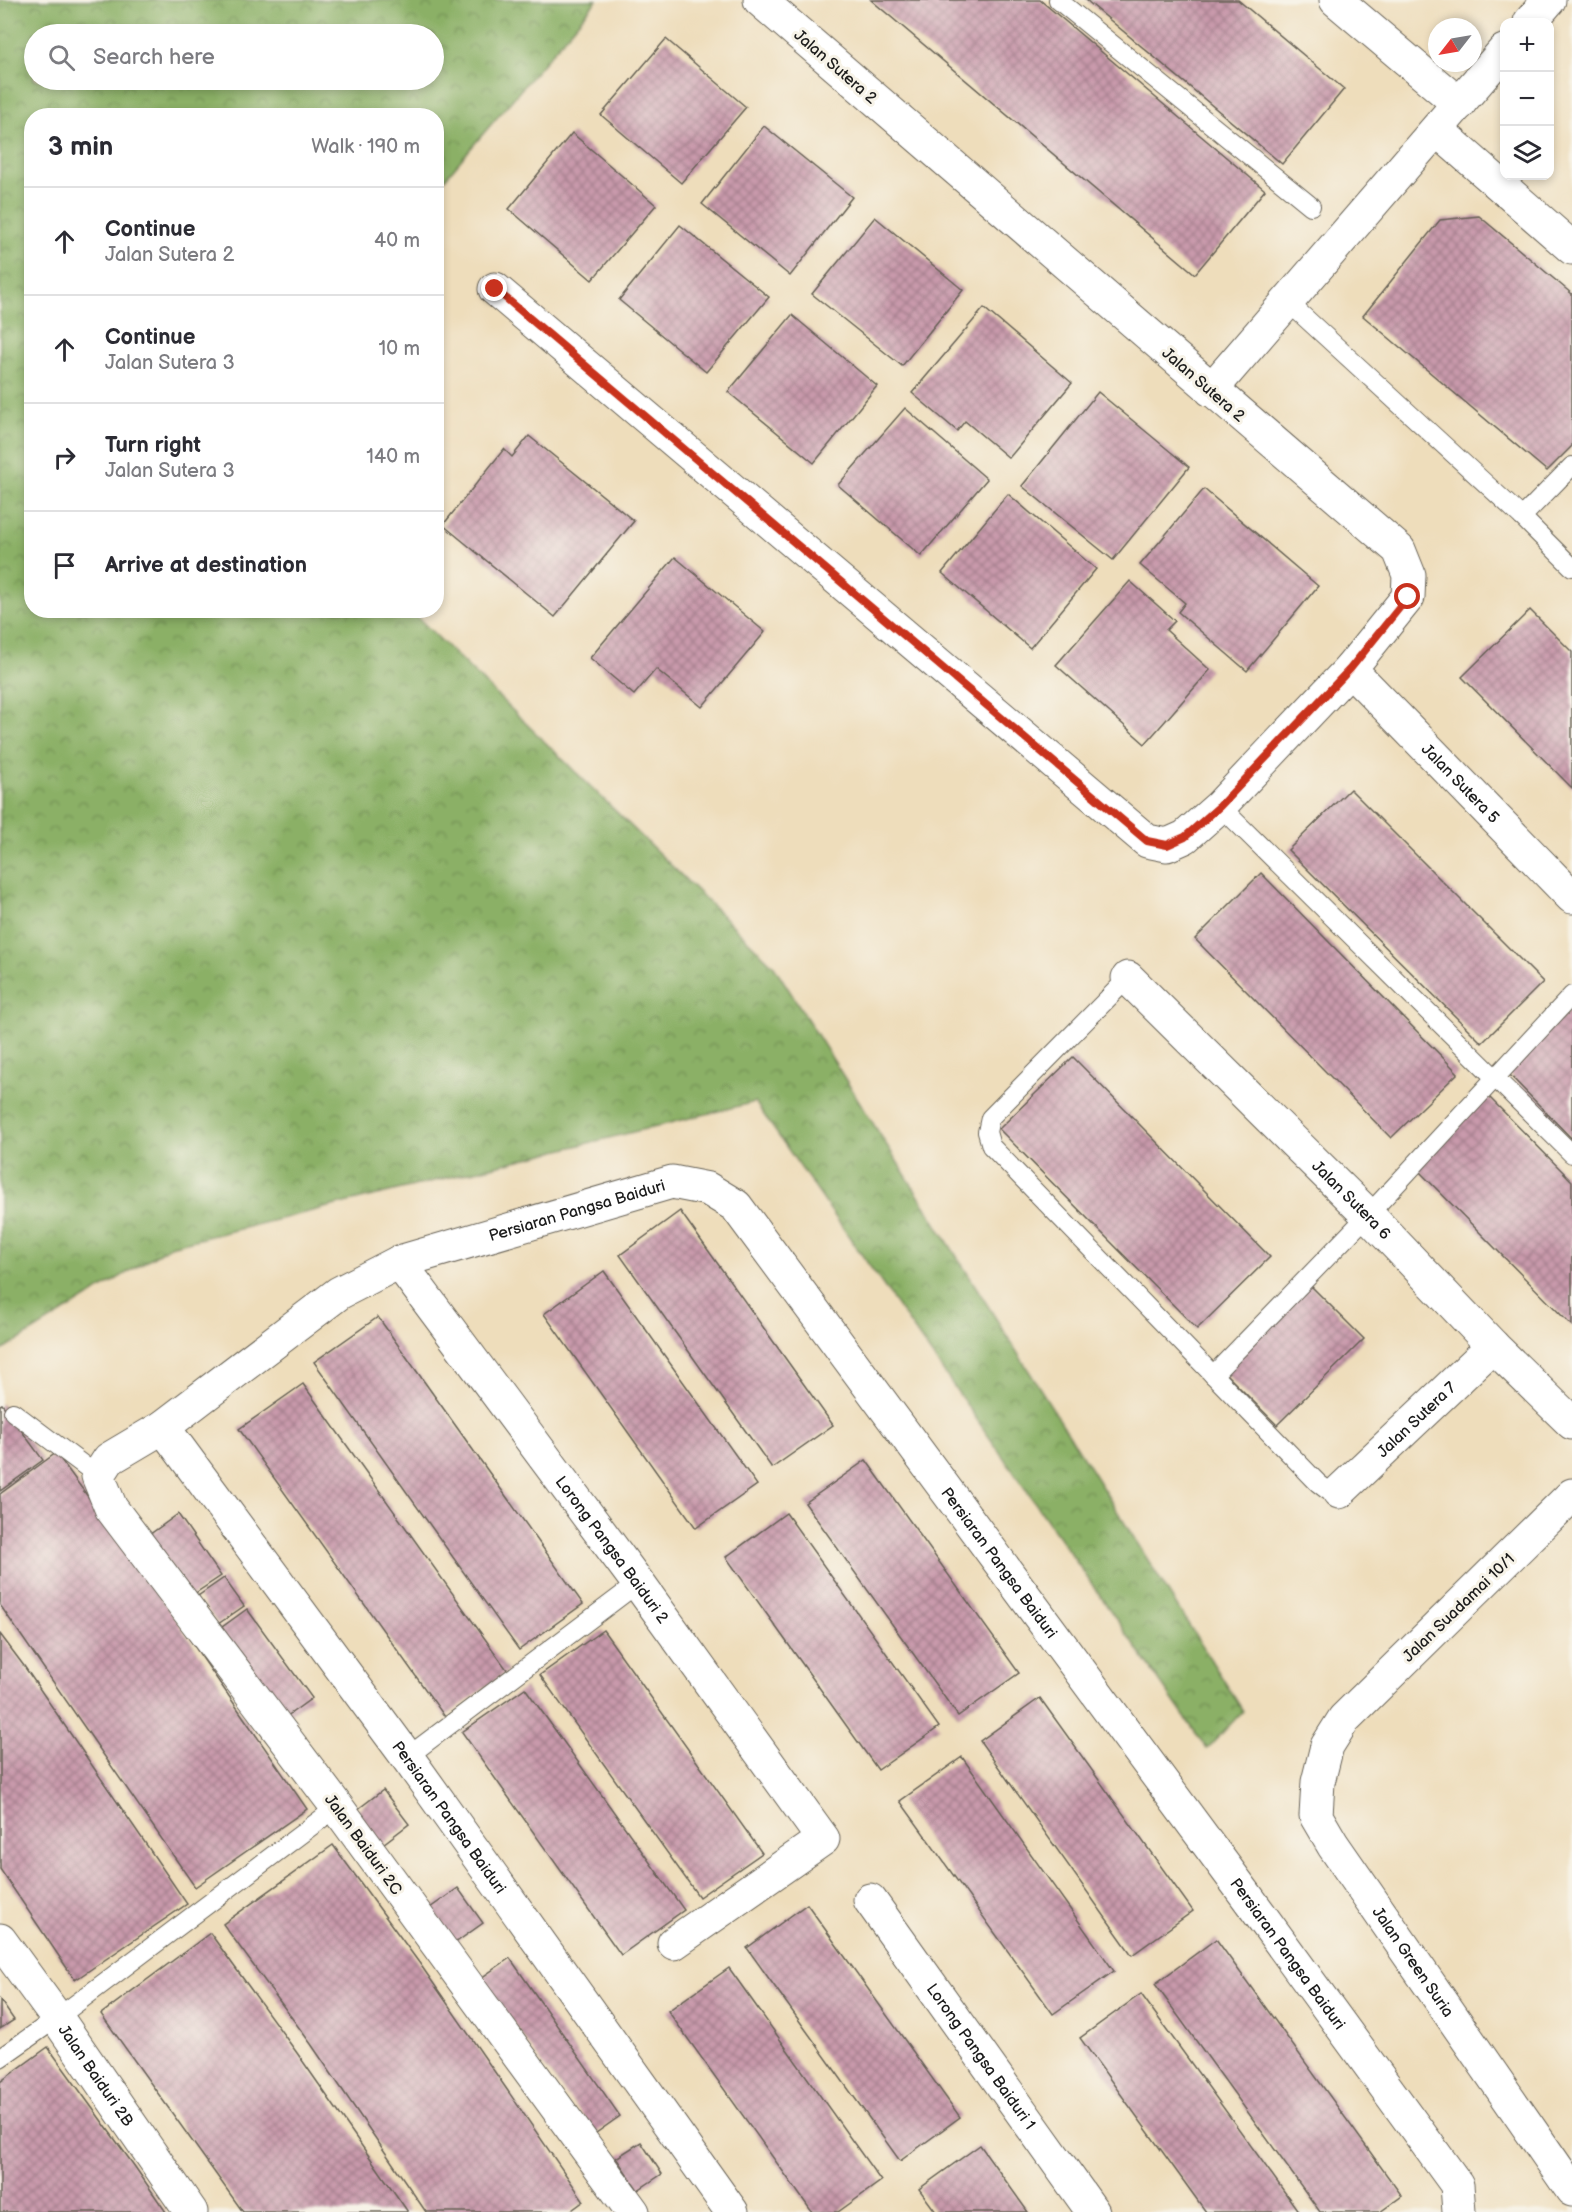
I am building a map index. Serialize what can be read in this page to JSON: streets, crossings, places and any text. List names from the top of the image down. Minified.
{"streets":{"street":["Jalan Sutera 2","Jalan Sutera 5","Jalan Sutera 6","Persiaran Pangsa Baiduri","Jalan Sutera 7","Lorong Pangsa Baiduri 2","Jalan Suadamai 10/1","Jalan Baiduri 2C","Jalan Green Suria","Lorong Pangsa Baiduri 1","Jalan Baiduri 2B"]},"crossings":[["Jalan Sutera 2","Jalan Sutera 5"],["Jalan Sutera 6","Jalan Sutera 7"],["Persiaran Pangsa Baiduri","Lorong Pangsa Baiduri 2"],["Persiaran Pangsa Baiduri","Jalan Baiduri 2C"],["Jalan Suadamai 10/1","Jalan Green Suria"]],"north":"bottom left","page":{"map_buttons":["+","−"],"search":"Search here","heading":["3 min","Walk · 190 m"],"list":[["Continue","Jalan Sutera 2","40 m"],["Continue","Jalan Sutera 3","10 m"],["Turn right","Jalan Sutera 3","140 m"],"Arrive at destination"]}}
